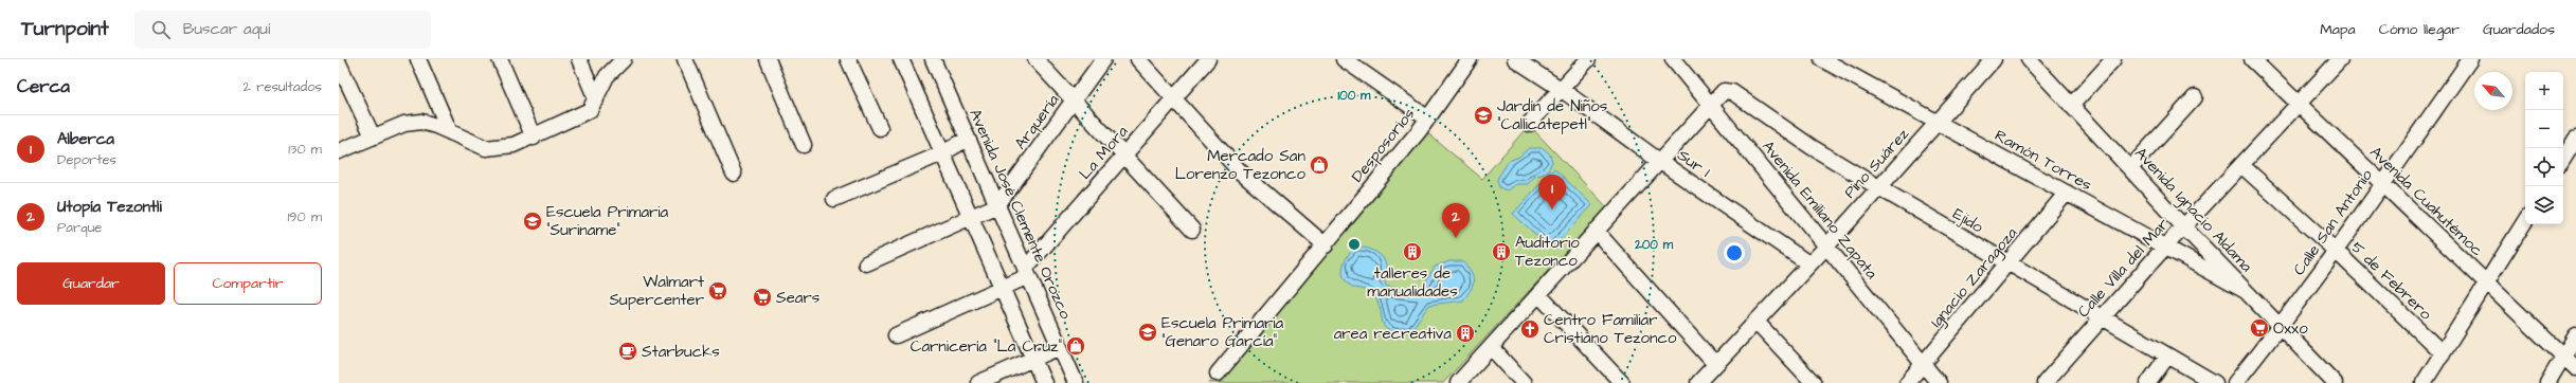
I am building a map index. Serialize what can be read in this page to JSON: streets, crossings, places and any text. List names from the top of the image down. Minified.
{"streets":{"street":["Arquería","Desposorios","La Mora","Ramón Torres","Sur 1","Pino Suárez","Avenida Cuahutémoc","Avenida Emiliano Zapata","Avenida Ignacio Aldama","Avenida José Clemente Orozco","Ejido","Calle San Antonio","Calle Villa del Mar","Ignacio Zaragoza","5 de Febrero"]},"crossings":[["Arquería","Avenida José Clemente Orozco"],["La Mora","Avenida José Clemente Orozco"],["Ramón Torres","Pino Suárez"],["Ramón Torres","Avenida Ignacio Aldama"],["Ramón Torres","Calle Villa del Mar"],["Ramón Torres","Ignacio Zaragoza"],["Sur 1","Pino Suárez"],["Sur 1","Ejido"],["Pino Suárez","Avenida Emiliano Zapata"],["Pino Suárez","Ejido"],["Avenida Cuahutémoc","Calle San Antonio"],["Avenida Cuahutémoc","Calle Villa del Mar"],["Avenida Emiliano Zapata","Ejido"],["Avenida Emiliano Zapata","Ignacio Zaragoza"],["Avenida Ignacio Aldama","Calle San Antonio"],["Avenida Ignacio Aldama","Calle Villa del Mar"],["Ejido","Calle Villa del Mar"],["Ejido","Ignacio Zaragoza"],["Calle San Antonio","5 de Febrero"],["Calle Villa del Mar","5 de Febrero"]],"places":{"school or university":["Jardín de Niños \"Callicatepetl\"","Escuela Primaria \"Suriname\"","Escuela Primaria \"Genaro García\""],"shop":["Mercado San Lorenzo Tezonco","Carnicería \"La Cruz\""],"building":["talleres de manualidades","Auditorio Tezonco","area recreativa"],"supermarket":["Walmart Supercenter","Sears","Oxxo"],"church":["Centro Familiar Cristiano Tezonco"],"cafe":["Starbucks"]},"north":"top left","page":{"header":"Turnpoint","search":"Buscar aquí","nav":["Mapa","Cómo llegar","Guardados"],"heading":["Cerca","2 resultados"],"map_buttons":["+","−"],"list":[{"mark":"1","name":"Alberca","note":"Deportes","value":"130 m"},{"mark":"2","name":"Utopía Tezontli","note":"Parque","value":"190 m"}],"pins":["1","2"],"buttons":["Guardar","Compartir"]},"rings":["100 m","200 m"]}
